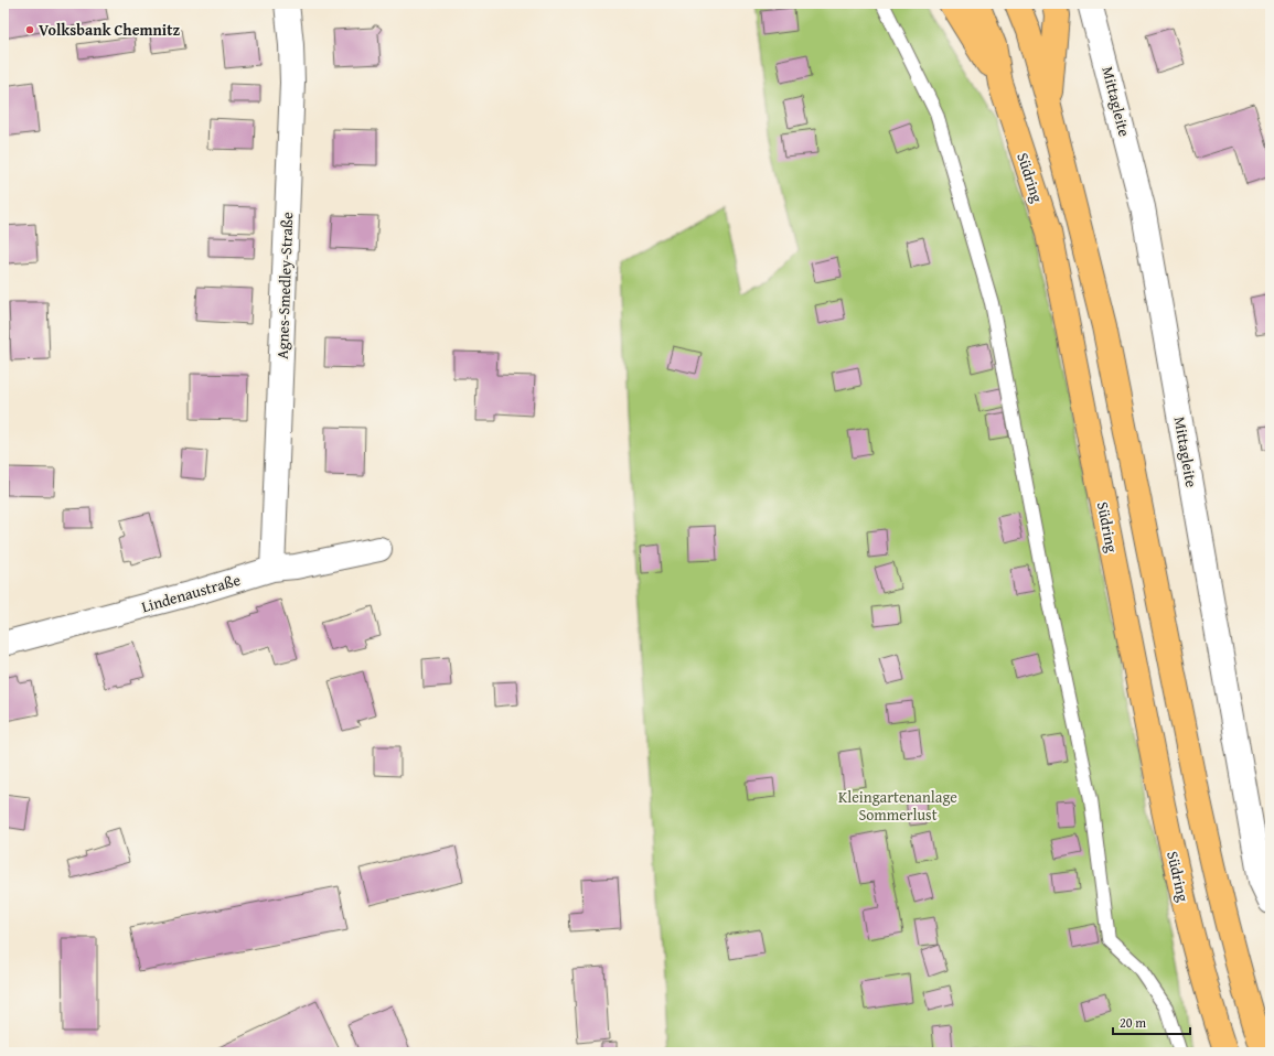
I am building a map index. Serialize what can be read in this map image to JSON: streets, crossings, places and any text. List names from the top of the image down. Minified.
{"streets":{"main road":["Südring"],"street":["Mittagleite","Agnes-Smedley-Straße","Lindenaustraße"]},"crossings":[["Agnes-Smedley-Straße","Lindenaustraße"]],"parks":["Kleingartenanlage Sommerlust"],"places":["Volksbank Chemnitz"],"scale_bar":"20 m"}
